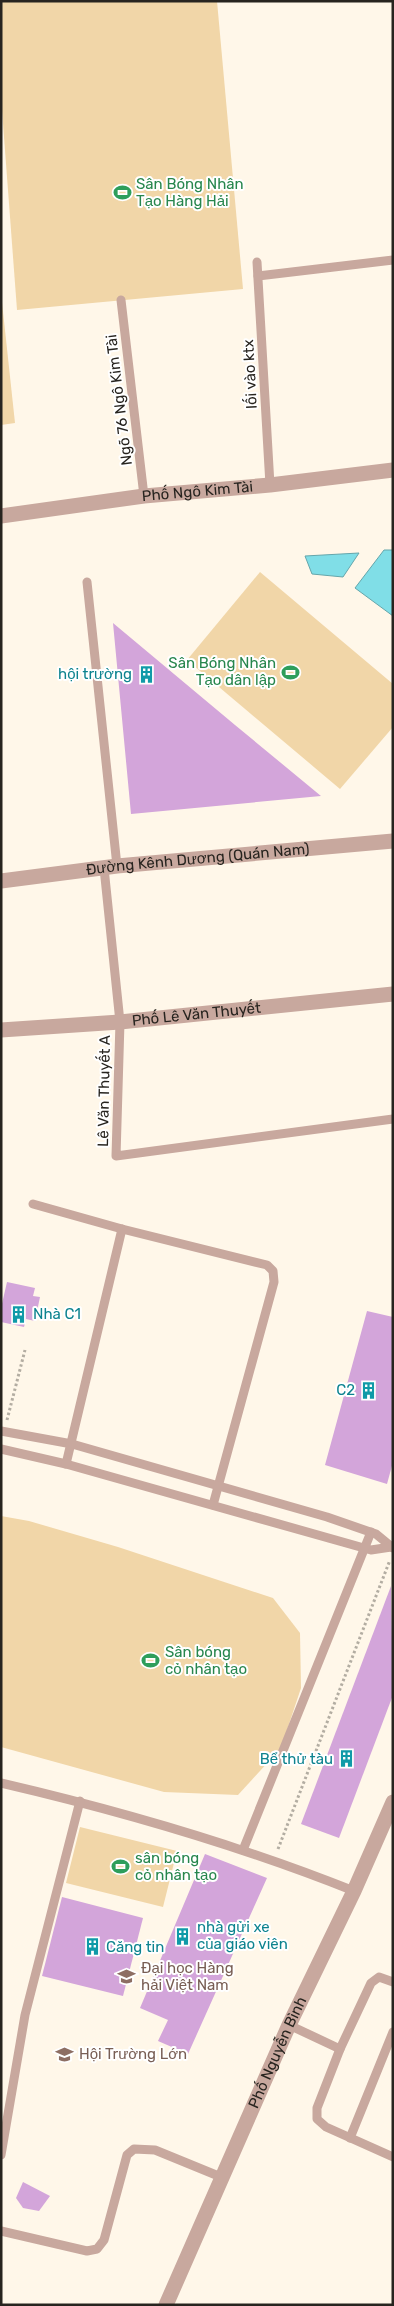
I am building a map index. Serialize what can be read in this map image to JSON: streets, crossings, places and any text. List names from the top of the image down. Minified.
{"streets":{"street":["Phố Ngô Kim Tài","Đường Kênh Dương (Quán Nam)","Phố Lê Văn Thuyết","Phố Nguyễn Bình"],"lane":["lối vào ktx","Ngõ 76 Ngô Kim Tài","Lê Văn Thuyết A"]},"crossings":[["lối vào ktx","Phố Ngô Kim Tài"],["Ngõ 76 Ngô Kim Tài","Phố Ngô Kim Tài"],["Đường Kênh Dương (Quán Nam)","Lê Văn Thuyết A"],["Phố Lê Văn Thuyết","Lê Văn Thuyết A"]],"places":{"sports":["Sân Bóng Nhân Tạo Hàng Hải","Sân Bóng Nhân Tạo dân lập","Sân bóng cỏ nhân tạo","sân bóng cỏ nhân tạo"],"building":["hội trường","Nhà C1","C2","Bể thử tàu","nhà gửi xe của giáo viên","Căng tin"],"school or university":["Đại học Hàng hải Việt Nam","Hội Trường Lớn"]}}
